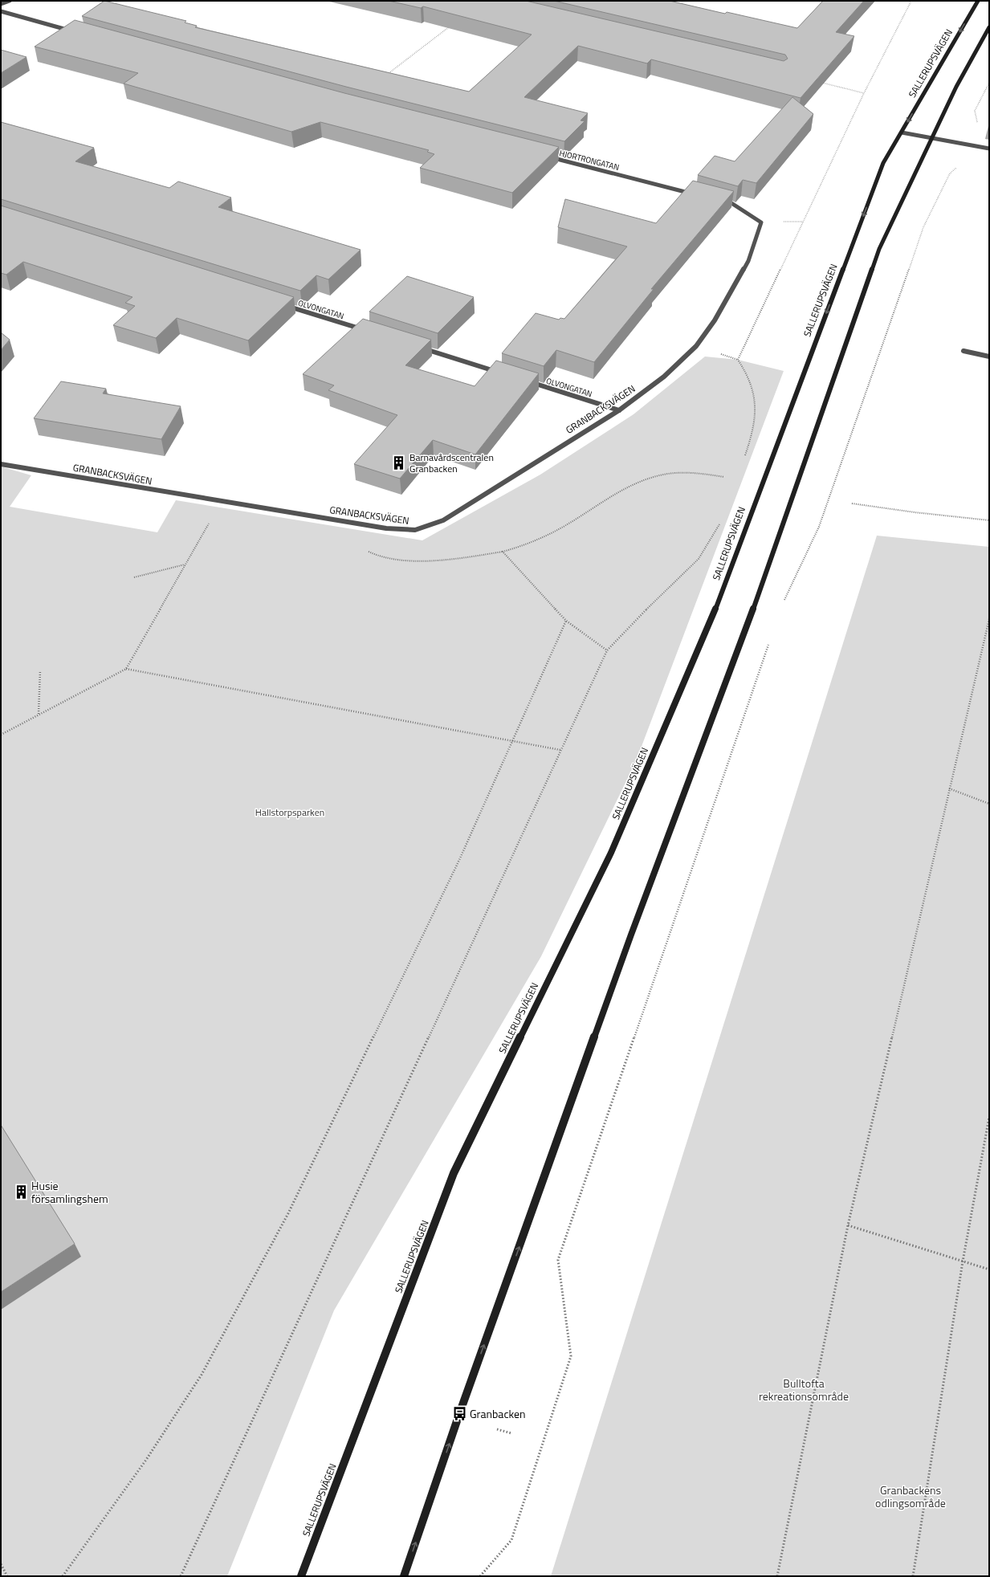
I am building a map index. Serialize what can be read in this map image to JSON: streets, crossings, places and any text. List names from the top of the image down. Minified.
{"streets":{"main road":["SALLERUPSVÄGEN"],"street":["HJORTRONGATAN","OLVONGATAN","GRANBACKSVÄGEN"]},"crossings":[["OLVONGATAN","GRANBACKSVÄGEN"]],"parks":["Hallstorpsparken","Bulltofta rekreationsområde","Granbackens odlingsområde"],"places":{"building":["Barnavårdscentralen Granbacken","Husie församlingshem"],"bus stop":["Granbacken"]}}
